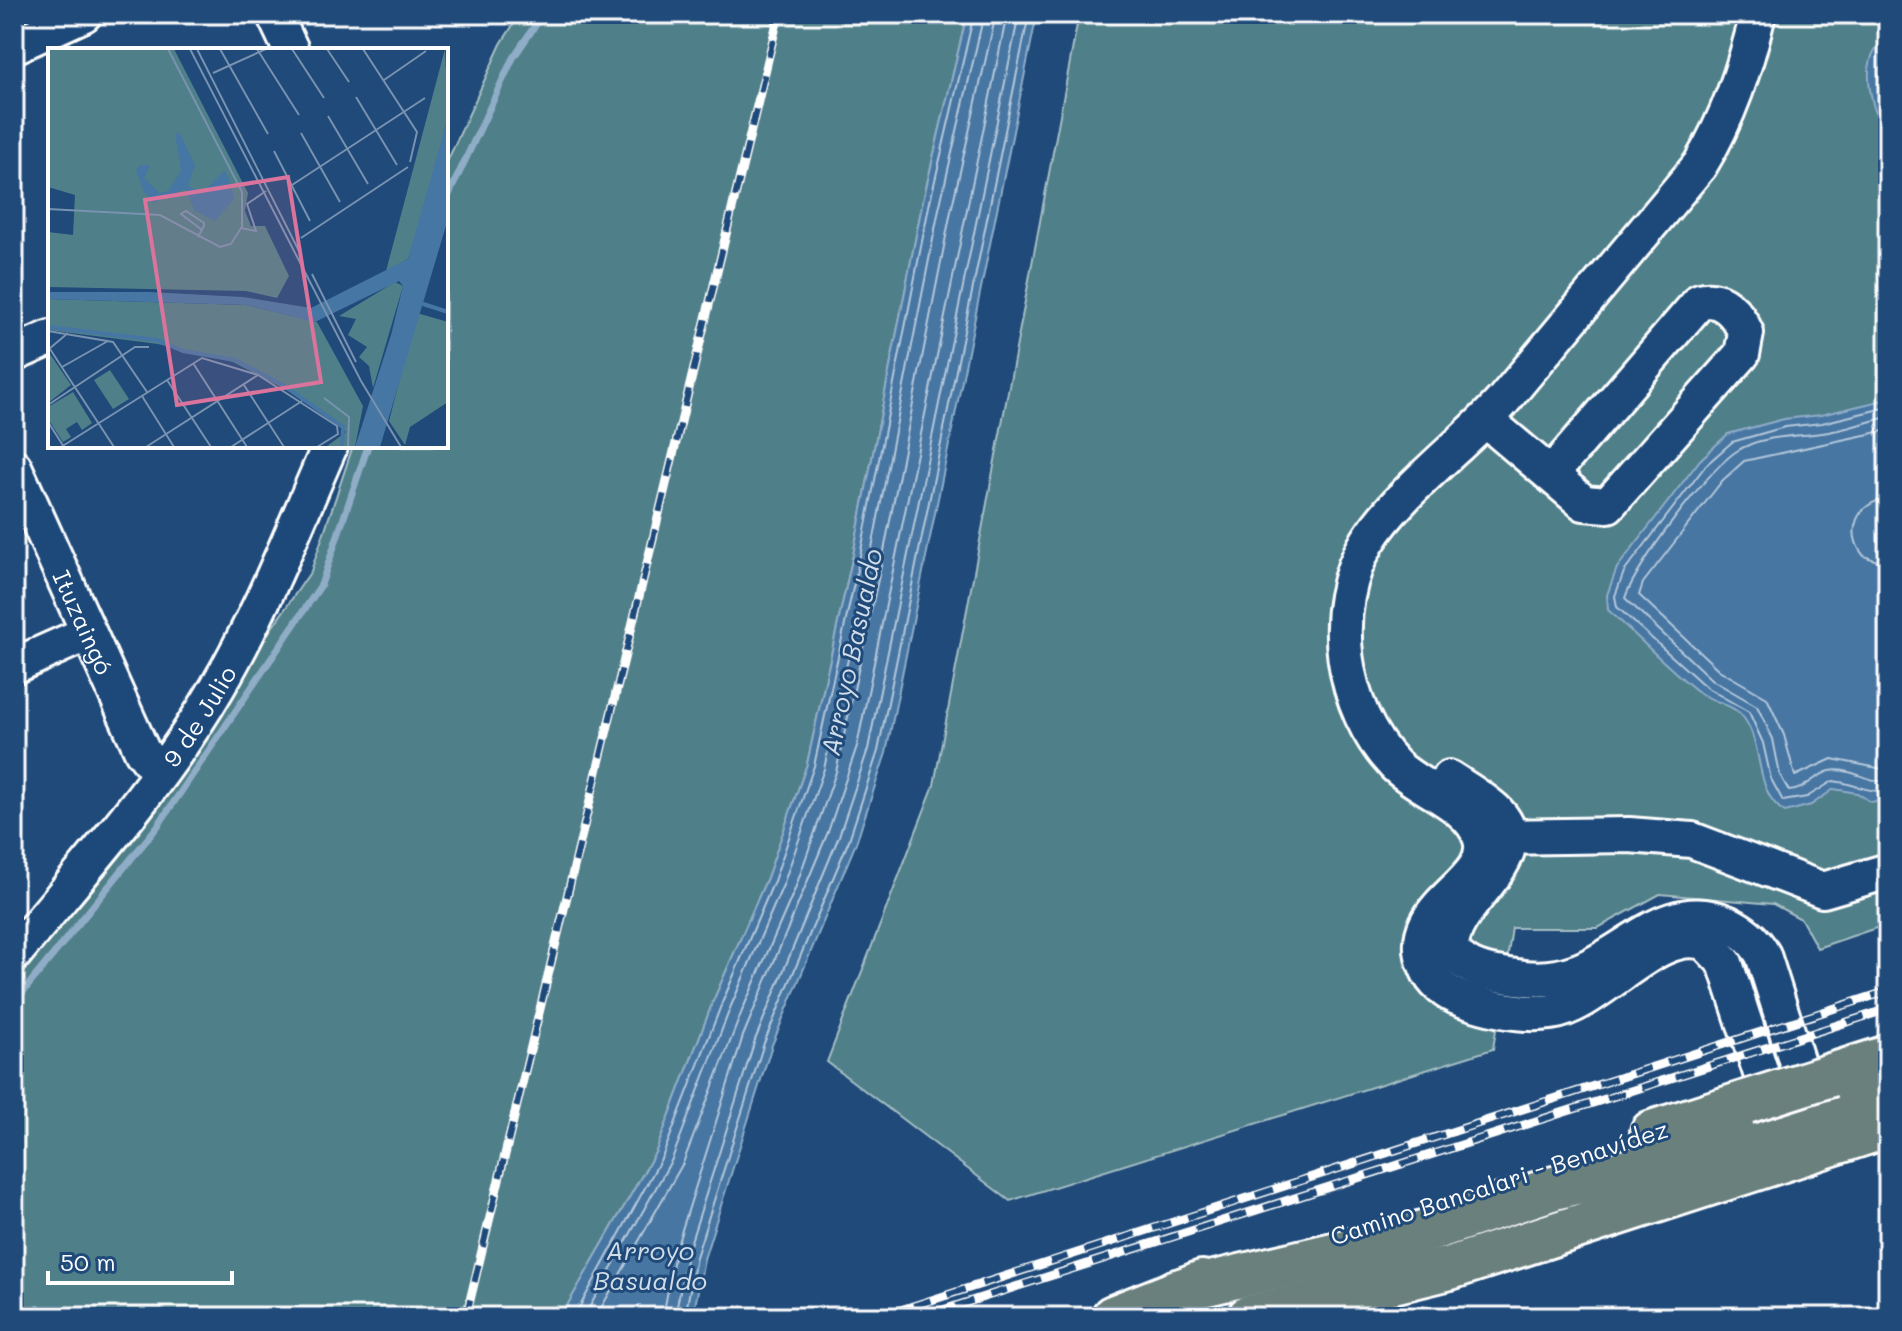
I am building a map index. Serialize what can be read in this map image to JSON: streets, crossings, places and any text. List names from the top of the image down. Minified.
{"streets":{"main road":["Camino Bancalari - Benavídez"],"street":["Ituzaingó","9 de Julio"]},"crossings":[["Ituzaingó","9 de Julio"]],"water":["Arroyo Basualdo"],"scale_bar":"50 m"}
